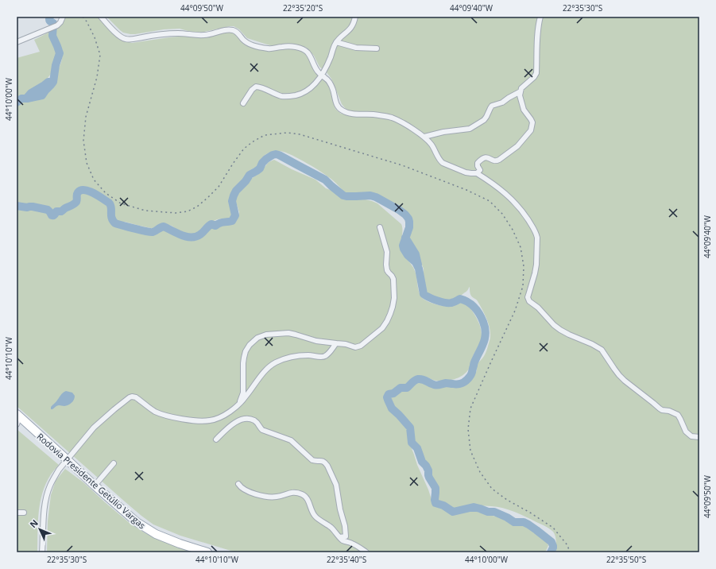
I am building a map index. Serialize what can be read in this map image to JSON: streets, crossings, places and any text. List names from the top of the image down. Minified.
{"streets":{"main road":["Rodovia Presidente Getúlio Vargas"]},"north":"top left","coordinates":["44°09'50\"W","22°35'20\"S","44°09'40\"W","22°35'30\"S","44°10'00\"W","44°10'10\"W","22°35'40\"S","22°35'50\"S"]}
